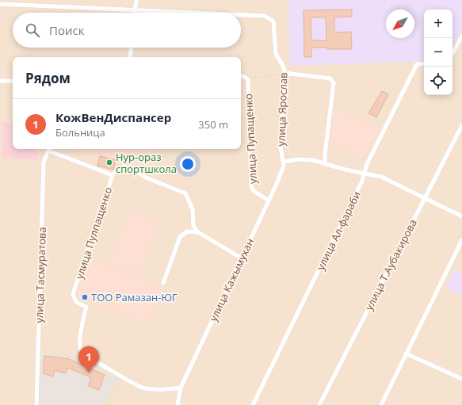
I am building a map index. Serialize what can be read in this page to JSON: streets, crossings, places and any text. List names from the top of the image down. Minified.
{"streets":{"street":["улица Ярослав","улица Пупащенко","улица Ал-фараби","улица Пулпащенко","улица Т.Аубакирова","улица Тасмуратова","улица Кажымухан"]},"crossings":[["улица Ярослав","улица Кажымухан"],["улица Пупащенко","улица Кажымухан"]],"places":["Нур-ораз спортшкола","ТОО Рамазан-ЮГ"],"north":"bottom left","page":{"map_buttons":["+","−"],"search":"Поиск","heading":"Рядом","list":[{"mark":"1","name":"КожВенДиспансер","note":"Больница","value":"350 m"}],"pins":"1"}}
